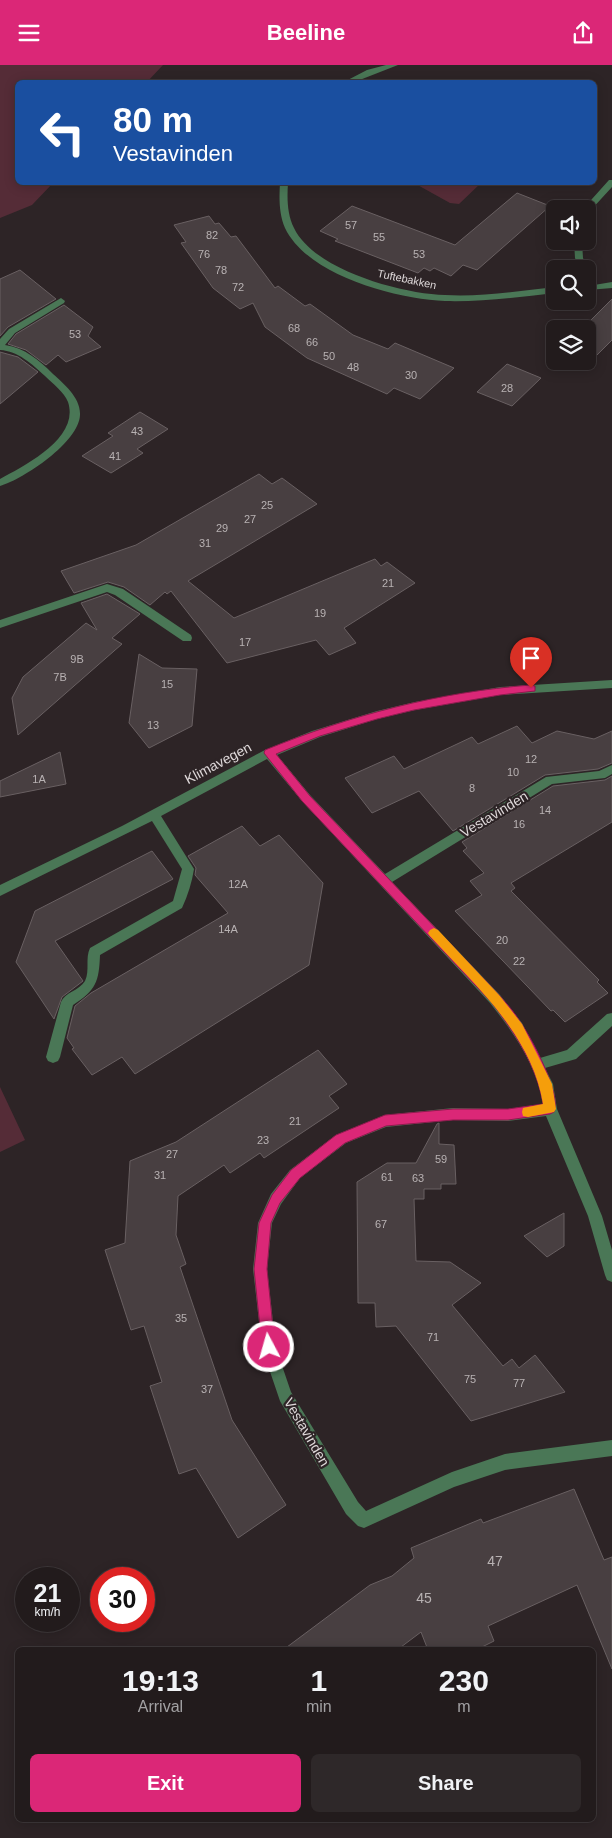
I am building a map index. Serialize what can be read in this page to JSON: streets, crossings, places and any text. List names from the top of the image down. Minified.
{"streets":{"street":["Tuftebakken","Klimavegen","Vestavinden"]},"house_numbers":["57","82","55","76","53","78","72","68","53","66","50","48","30","28","43","41","25","27","29","31","21","19","17","9B","7B","15","13","12","10","1A","8","14","16","12A","14A","20","22","21","23","27","59","31","61","63","67","35","71","75","77","37","47","45"],"page":{"header":"Beeline","turn":["80 m","Vestavinden"],"speed":"21 km/h","limit":"30","eta":["19:13","Arrival","1","min","230","m"],"buttons":["Exit","Share"]}}
